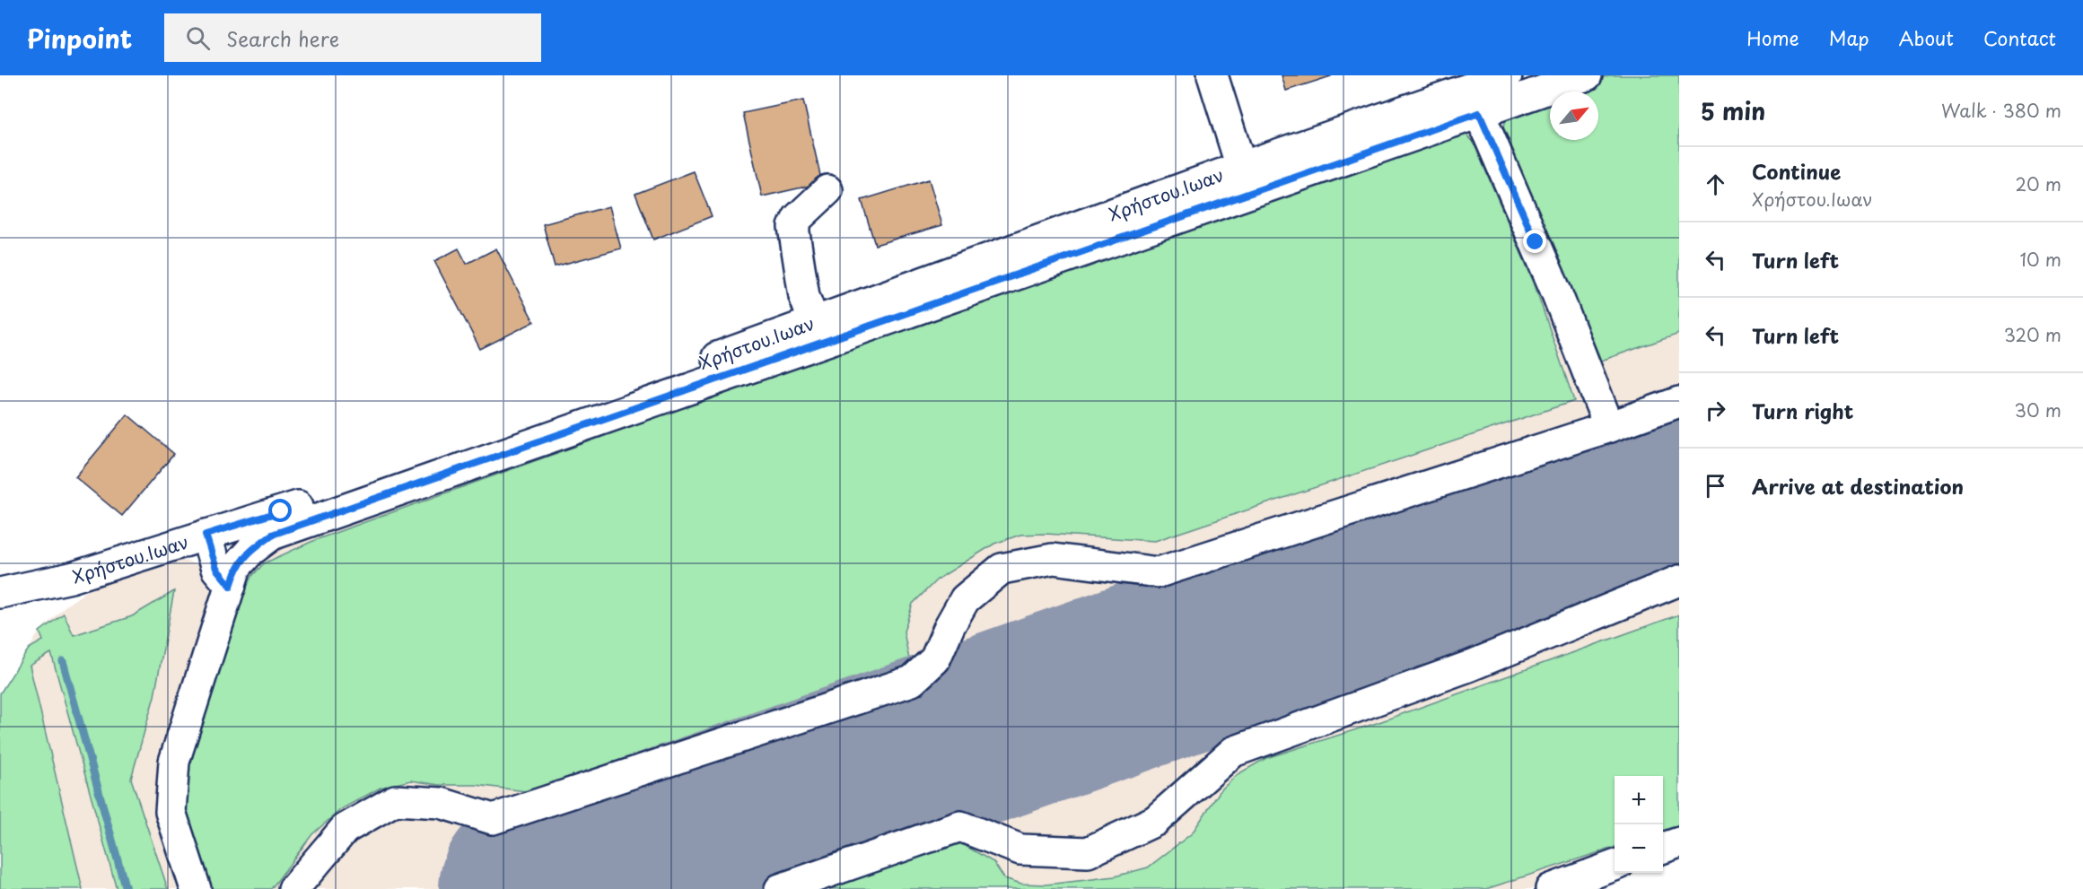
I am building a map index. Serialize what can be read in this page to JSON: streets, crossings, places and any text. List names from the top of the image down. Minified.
{"streets":{"street":["Χρήστου.Ιωαν"]},"north":"top right","page":{"header":"Pinpoint","search":"Search here","nav":["Home","Map","About","Contact"],"heading":["5 min","Walk · 380 m"],"list":[["Continue","Χρήστου.Ιωαν","20 m"],["Turn left","10 m"],["Turn left","320 m"],["Turn right","30 m"],"Arrive at destination"],"map_buttons":["+","−"]}}
